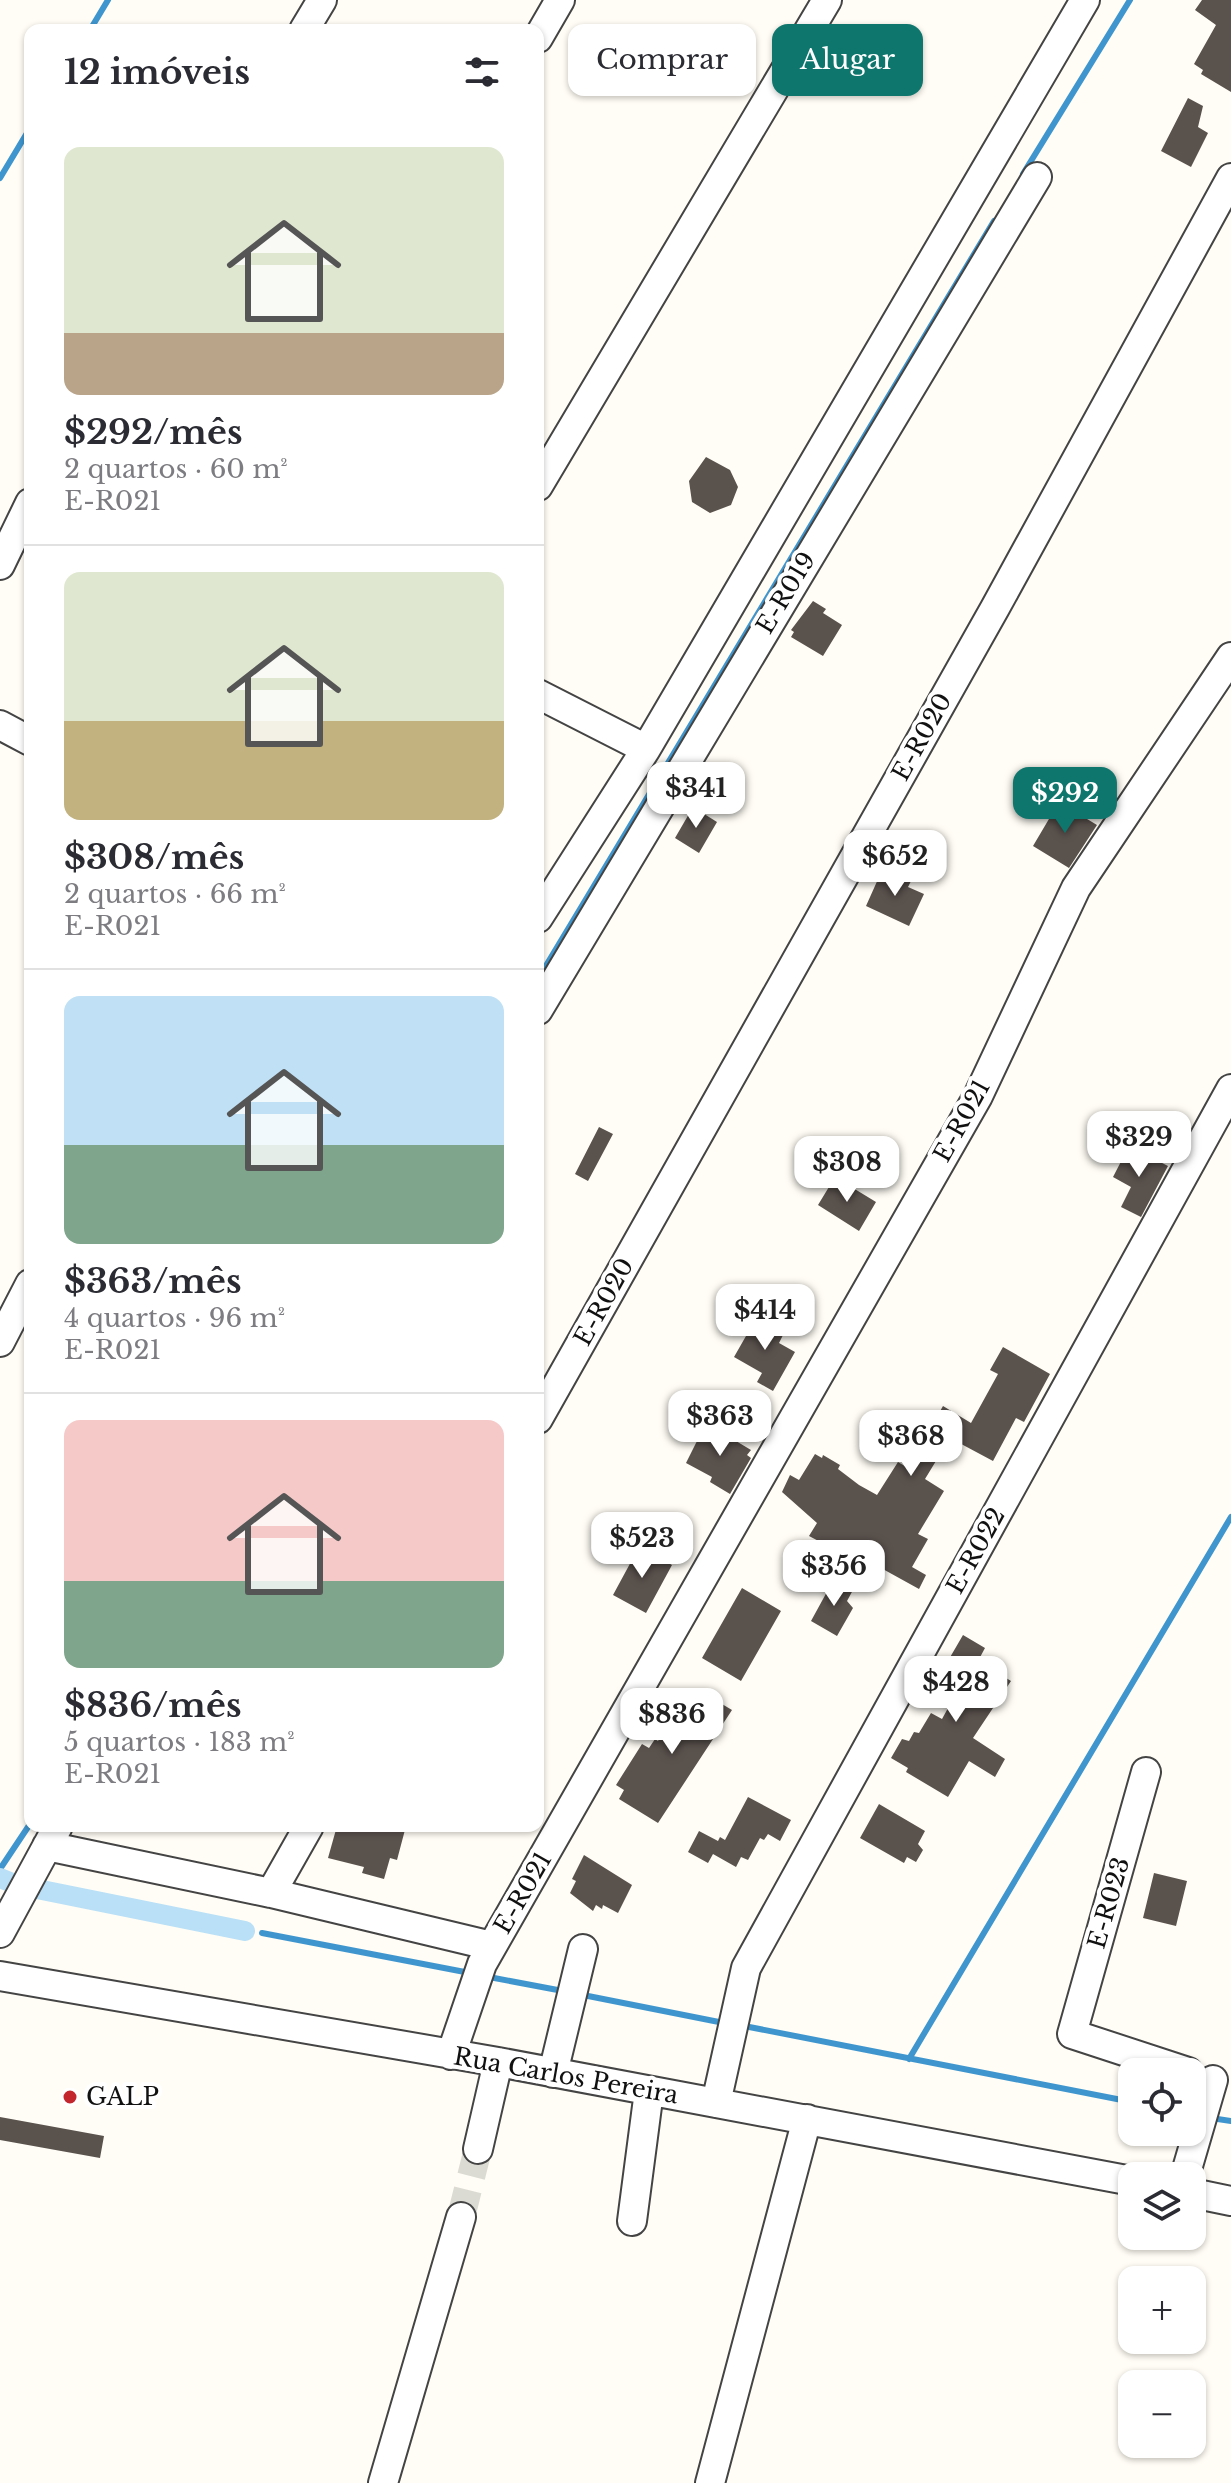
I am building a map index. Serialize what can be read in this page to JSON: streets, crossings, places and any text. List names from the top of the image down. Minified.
{"streets":{"street":["E-R019","E-R020","E-R021","E-R022","E-R023","Rua Carlos Pereira"]},"crossings":[["E-R021","Rua Carlos Pereira"],["E-R022","Rua Carlos Pereira"]],"places":["GALP"],"page":{"chip":["Comprar","Alugar"],"heading":"12 imóveis","list":[{"name":"$292/mês","note":"2 quartos · 60 m² · E-R021"},{"name":"$308/mês","note":"2 quartos · 66 m² · E-R021"},{"name":"$363/mês","note":"4 quartos · 96 m² · E-R021"},{"name":"$836/mês","note":"5 quartos · 183 m² · E-R021"}],"price":["$341","$292","$652","$329","$308","$414","$363","$368","$523","$356","$428","$836"],"map_buttons":["+","−"]}}
